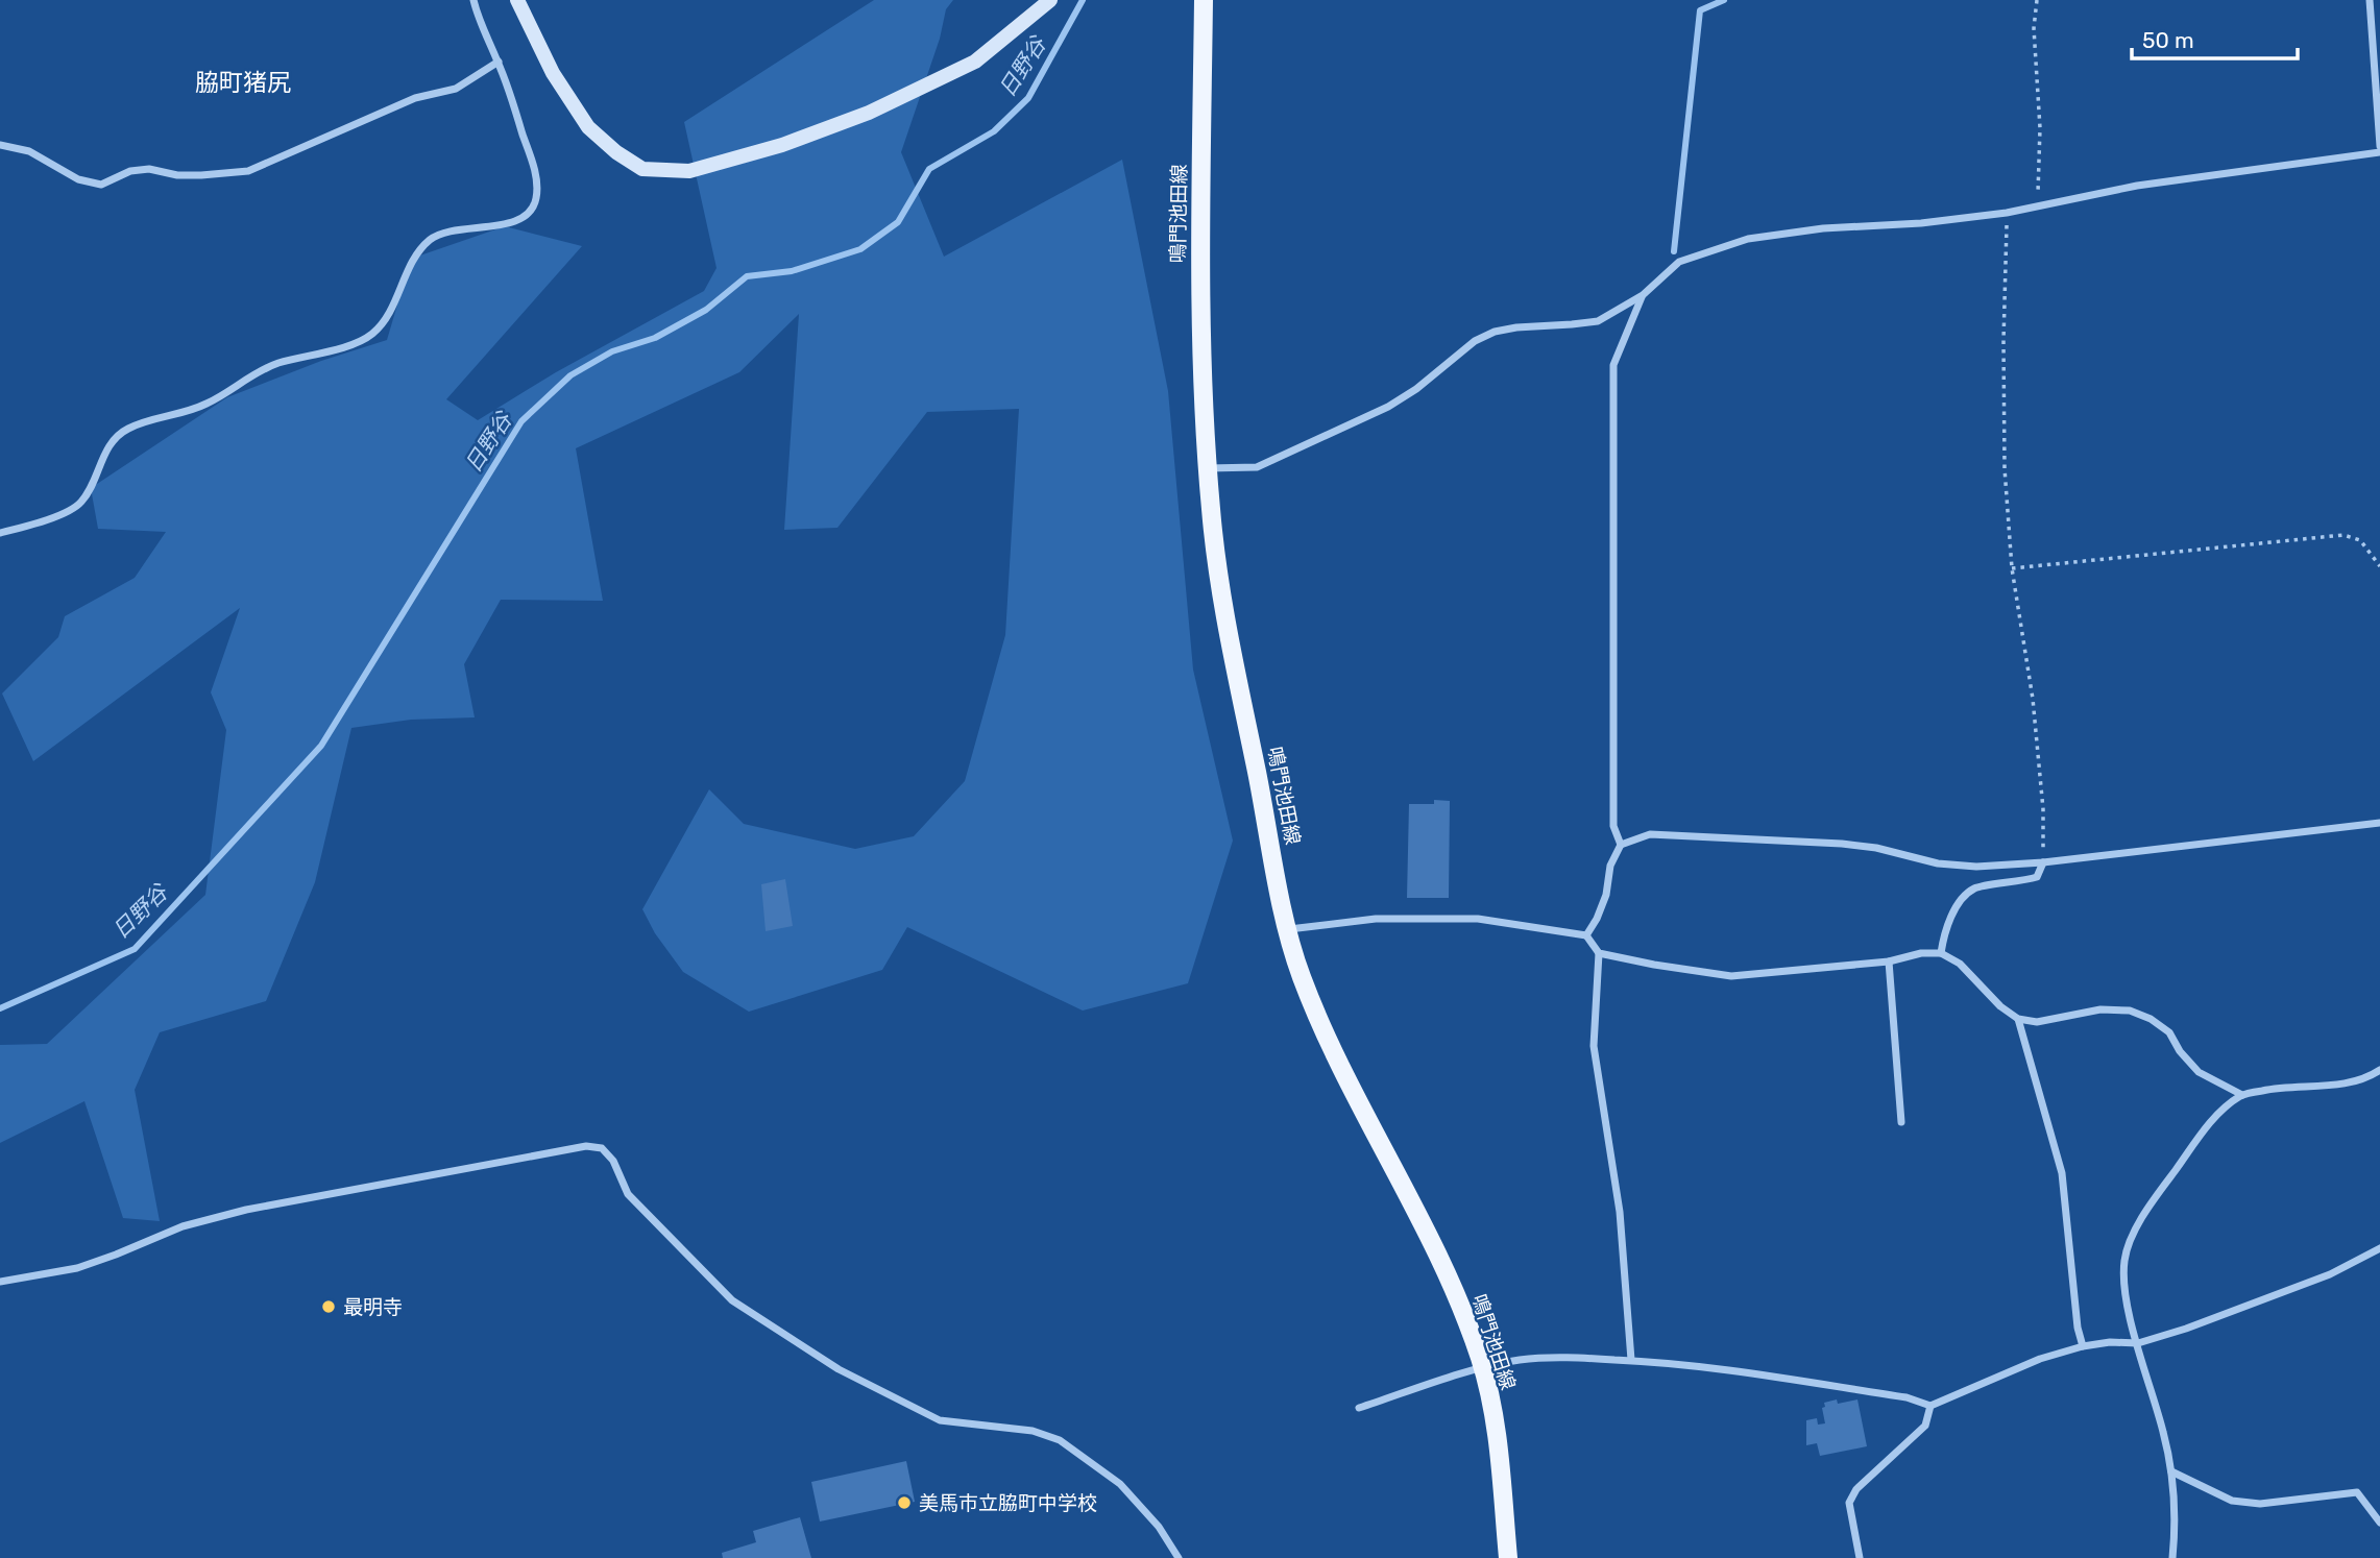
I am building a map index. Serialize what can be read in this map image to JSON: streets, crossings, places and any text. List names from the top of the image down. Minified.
{"streets":{"main road":["鳴門池田線"]},"districts":["脇町猪尻"],"water":["日野谷"],"places":["最明寺","美馬市立脇町中学校"],"scale_bar":"50 m"}
